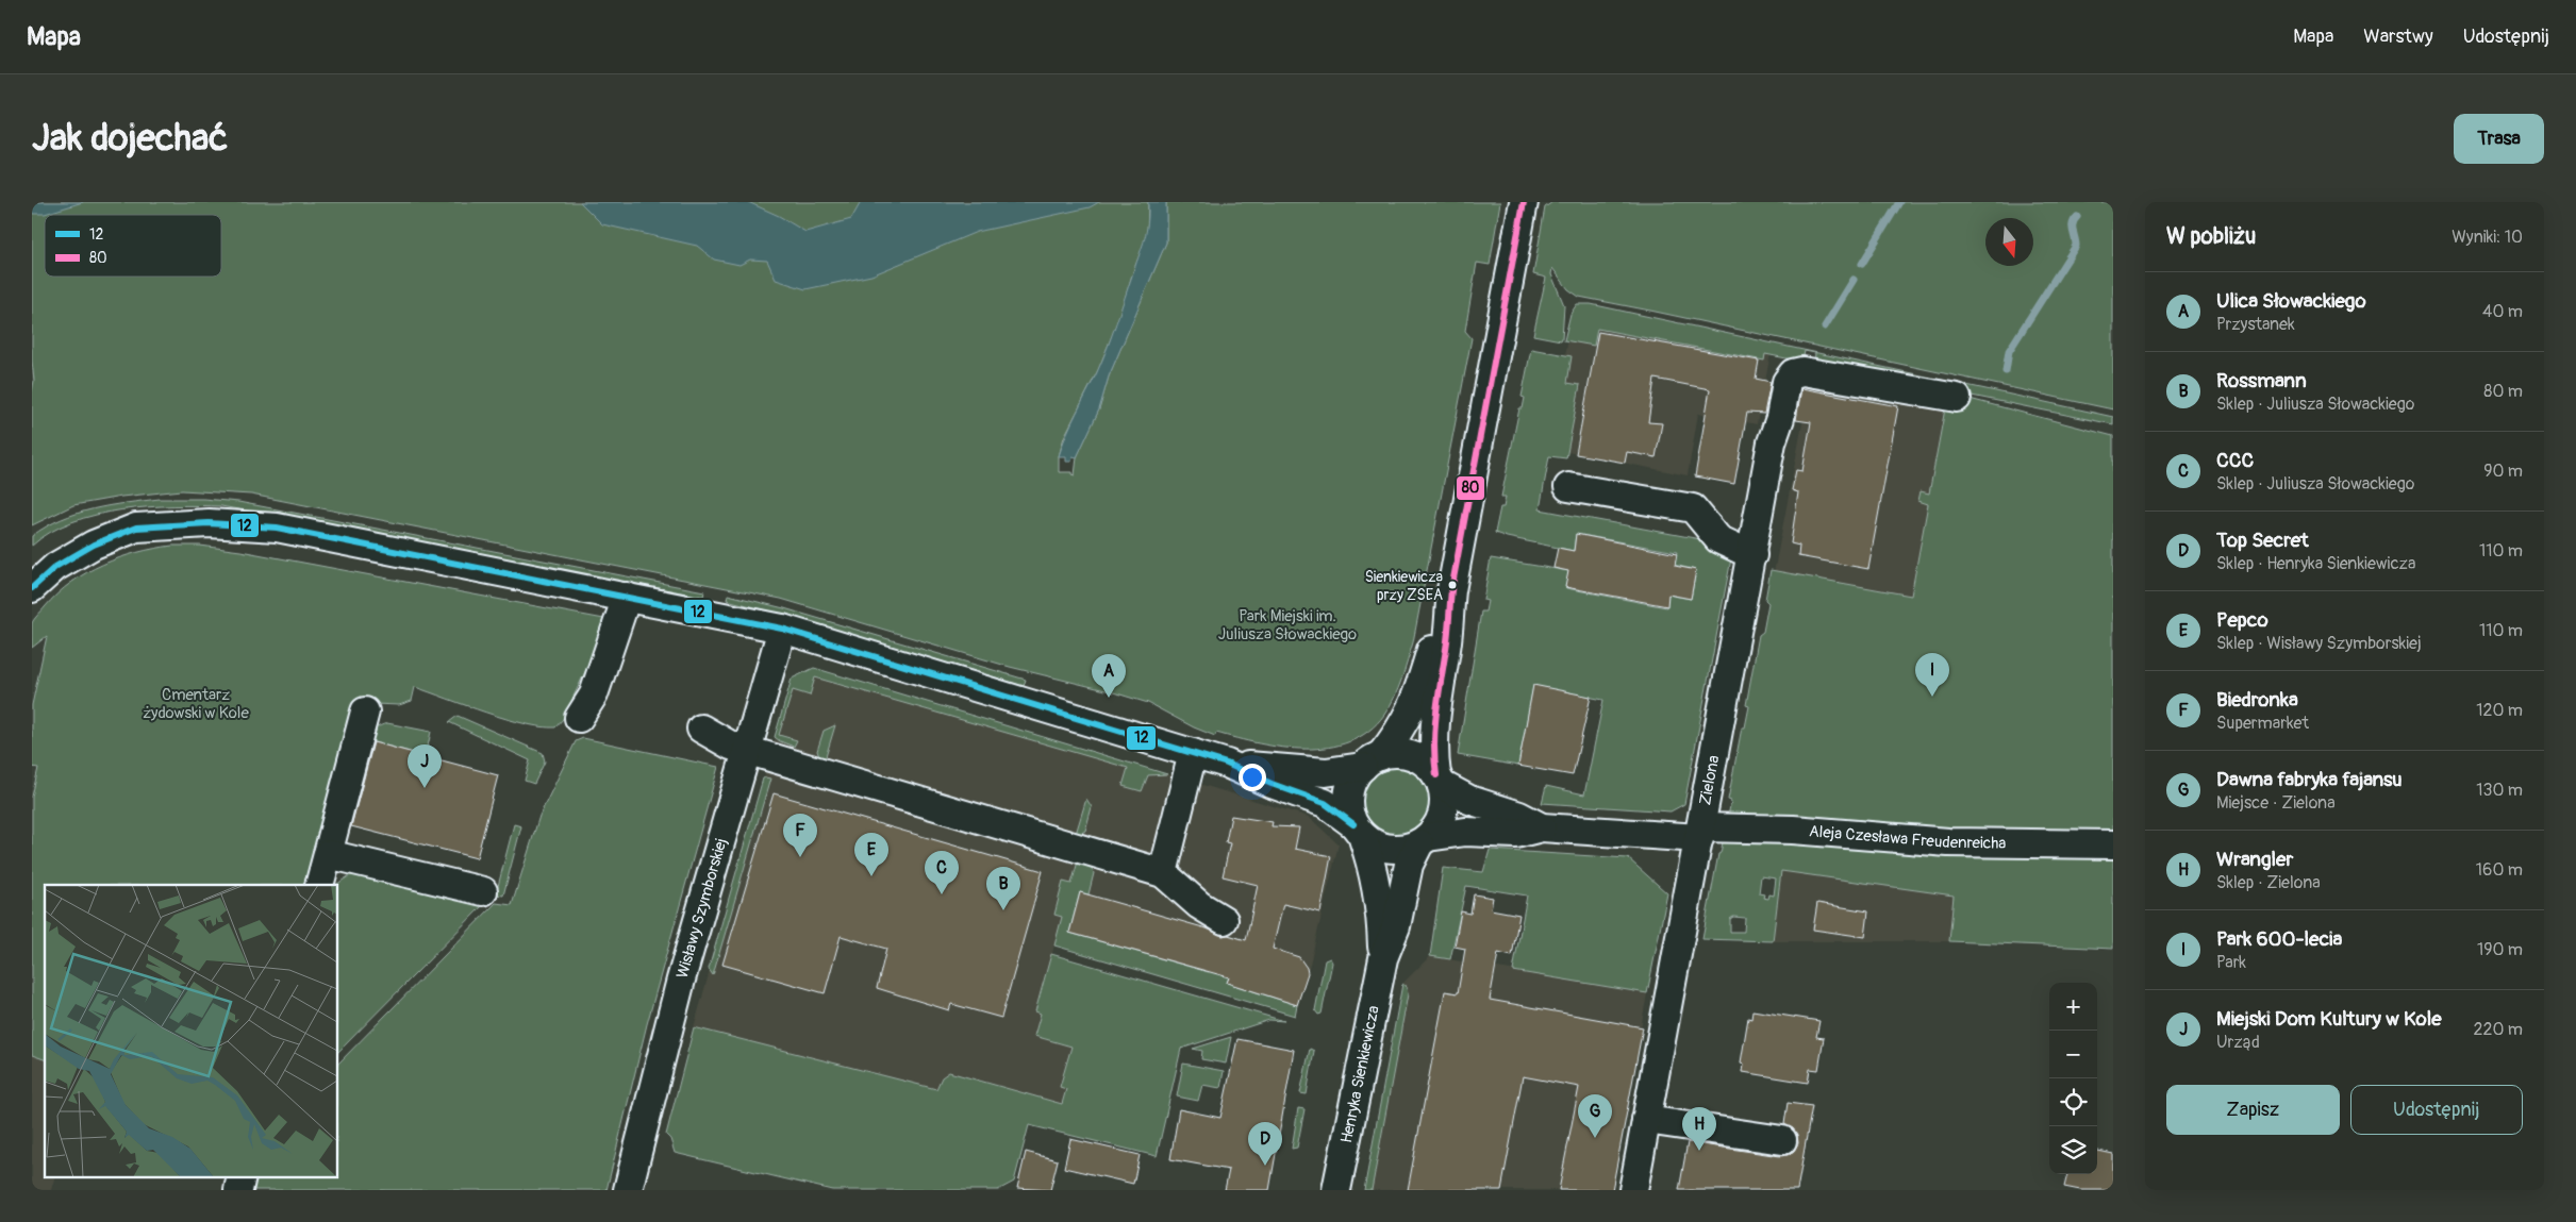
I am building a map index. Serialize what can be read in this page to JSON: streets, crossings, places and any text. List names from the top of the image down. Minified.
{"streets":{"street":["Zielona","Aleja Czesława Freudenreicha","Wisławy Szymborskiej","Henryka Sienkiewicza"]},"crossings":[["Zielona","Aleja Czesława Freudenreicha"]],"parks":["Park Miejski im. Juliusza Słowackiego","Cmentarz żydowski w Kole"],"places":["Sienkiewicza przy ZSEA"],"lines":["transit line 80","transit line 12"],"legend":["12","80"],"north":"bottom","page":{"header":"Mapa","nav":["Mapa","Warstwy","Udostępnij"],"buttons":["Trasa",["Zapisz","Udostępnij"]],"title":"Jak dojechać","heading":["W pobliżu","Wyniki: 10"],"list":[{"mark":"A","name":"Ulica Słowackiego","note":"Przystanek","value":"40 m"},{"mark":"B","name":"Rossmann","note":"Sklep · Juliusza Słowackiego","value":"80 m"},{"mark":"C","name":"CCC","note":"Sklep · Juliusza Słowackiego","value":"90 m"},{"mark":"D","name":"Top Secret","note":"Sklep · Henryka Sienkiewicza","value":"110 m"},{"mark":"E","name":"Pepco","note":"Sklep · Wisławy Szymborskiej","value":"110 m"},{"mark":"F","name":"Biedronka","note":"Supermarket","value":"120 m"},{"mark":"G","name":"Dawna fabryka fajansu","note":"Miejsce · Zielona","value":"130 m"},{"mark":"H","name":"Wrangler","note":"Sklep · Zielona","value":"160 m"},{"mark":"I","name":"Park 600-lecia","note":"Park","value":"190 m"},{"mark":"J","name":"Miejski Dom Kultury w Kole","note":"Urząd","value":"220 m"}],"pins":["I","A","J","F","E","C","B","G","H","D"],"map_buttons":["+","−"]}}
